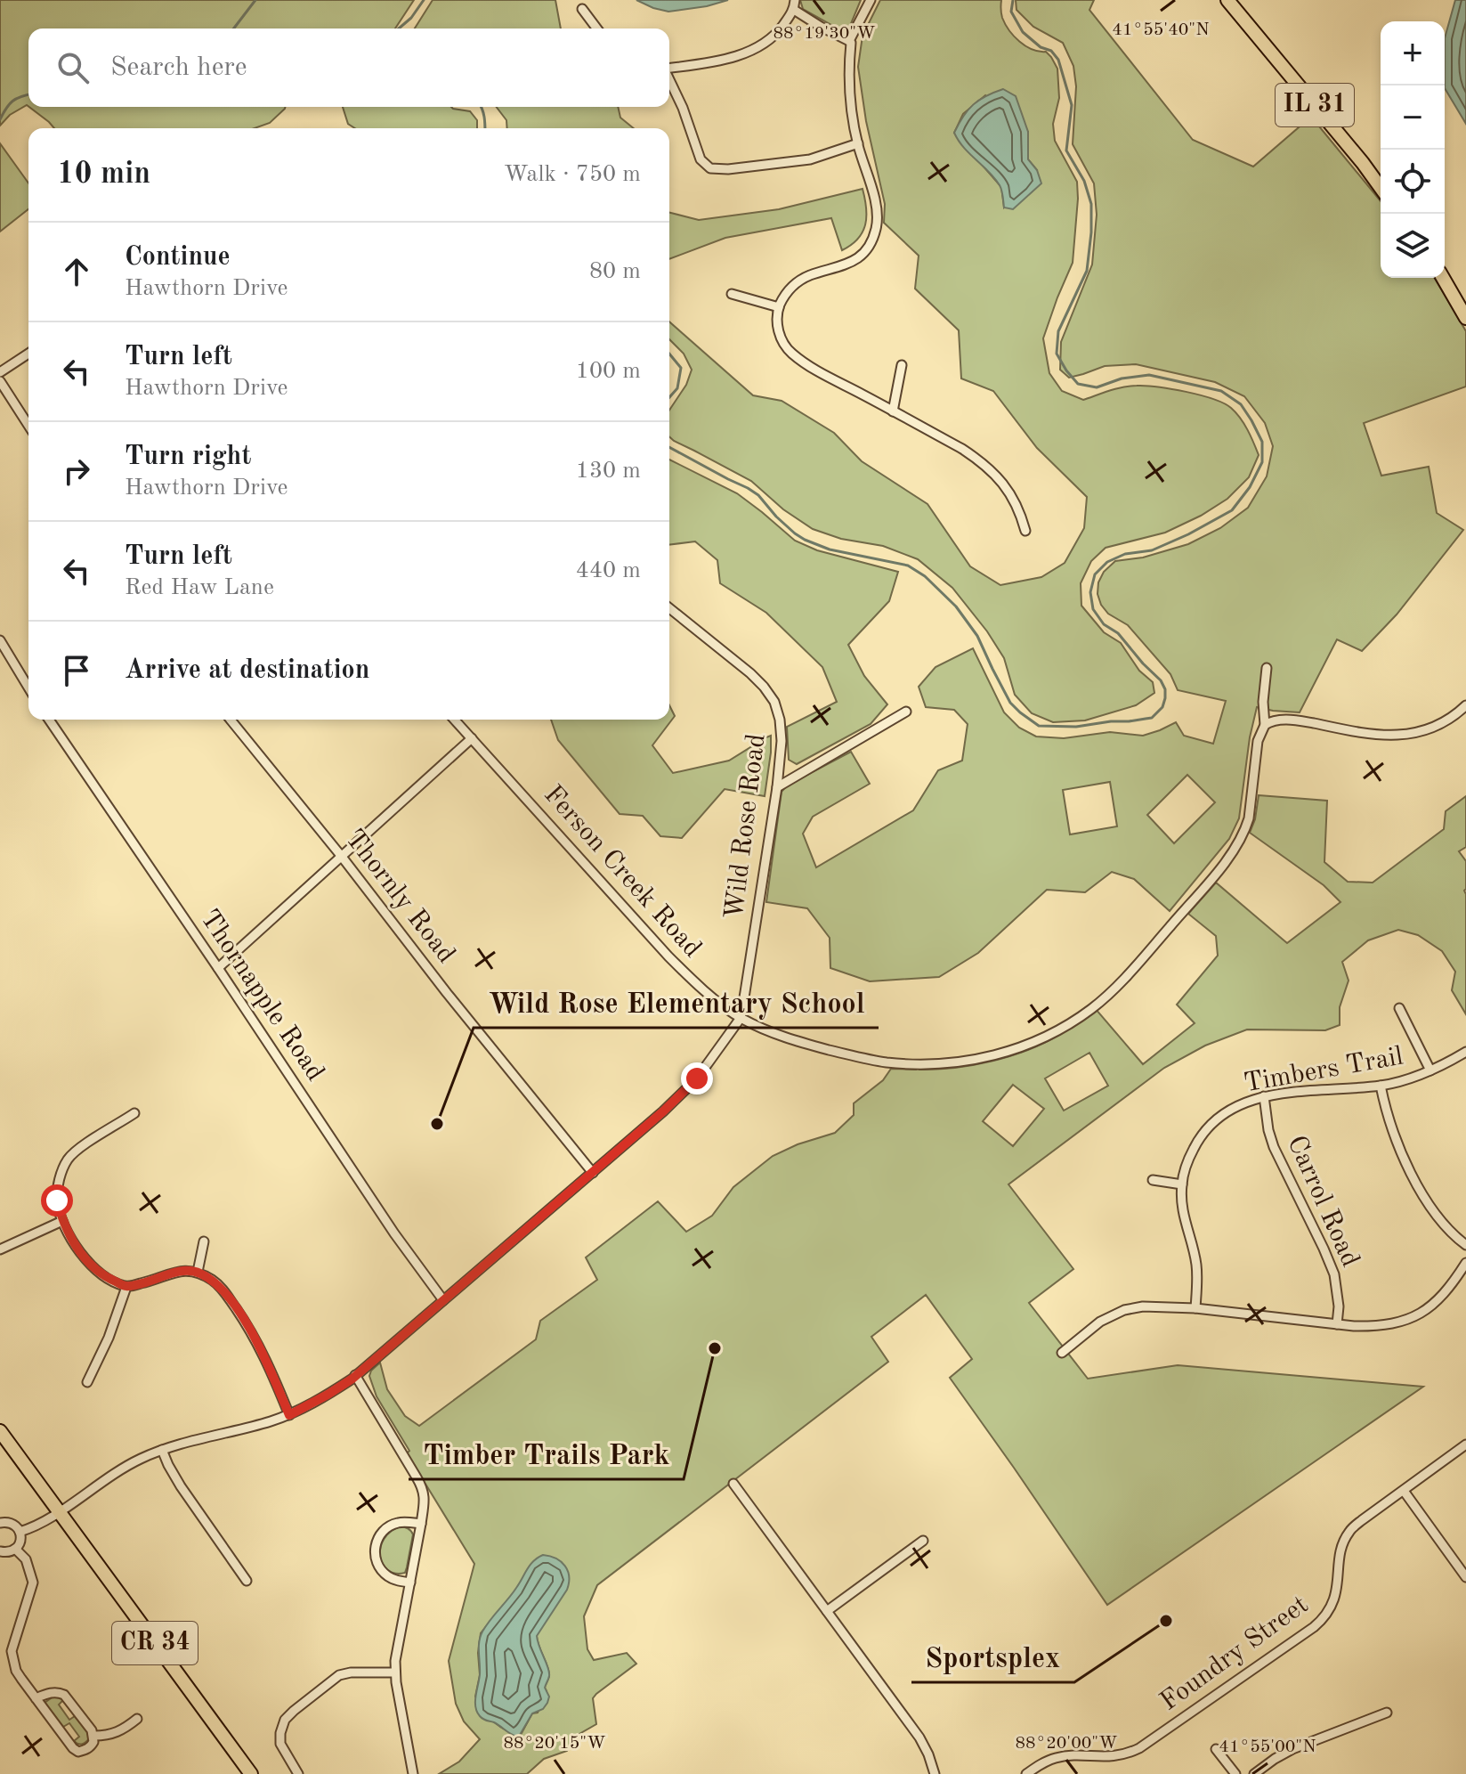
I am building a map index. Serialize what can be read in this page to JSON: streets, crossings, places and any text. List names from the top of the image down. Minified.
{"streets":{"main road":["IL 31","CR 34"],"street":["Wild Rose Road","Ferson Creek Road","Thornly Road","Thornapple Road","Timbers Trail","Carrol Road","Foundry Street"]},"crossings":[["Wild Rose Road","Ferson Creek Road"],["Timbers Trail","Carrol Road"]],"places":["Wild Rose Elementary School","Timber Trails Park","Sportsplex"],"page":{"map_buttons":["+","−"],"search":"Search here","heading":["10 min","Walk · 750 m"],"list":[["Continue","Hawthorn Drive","80 m"],["Turn left","Hawthorn Drive","100 m"],["Turn right","Hawthorn Drive","130 m"],["Turn left","Red Haw Lane","440 m"],"Arrive at destination"]},"coordinates":["41°55'40\"N","88°19'30\"W","88°20'15\"W","88°20'00\"W","41°55'00\"N"]}
